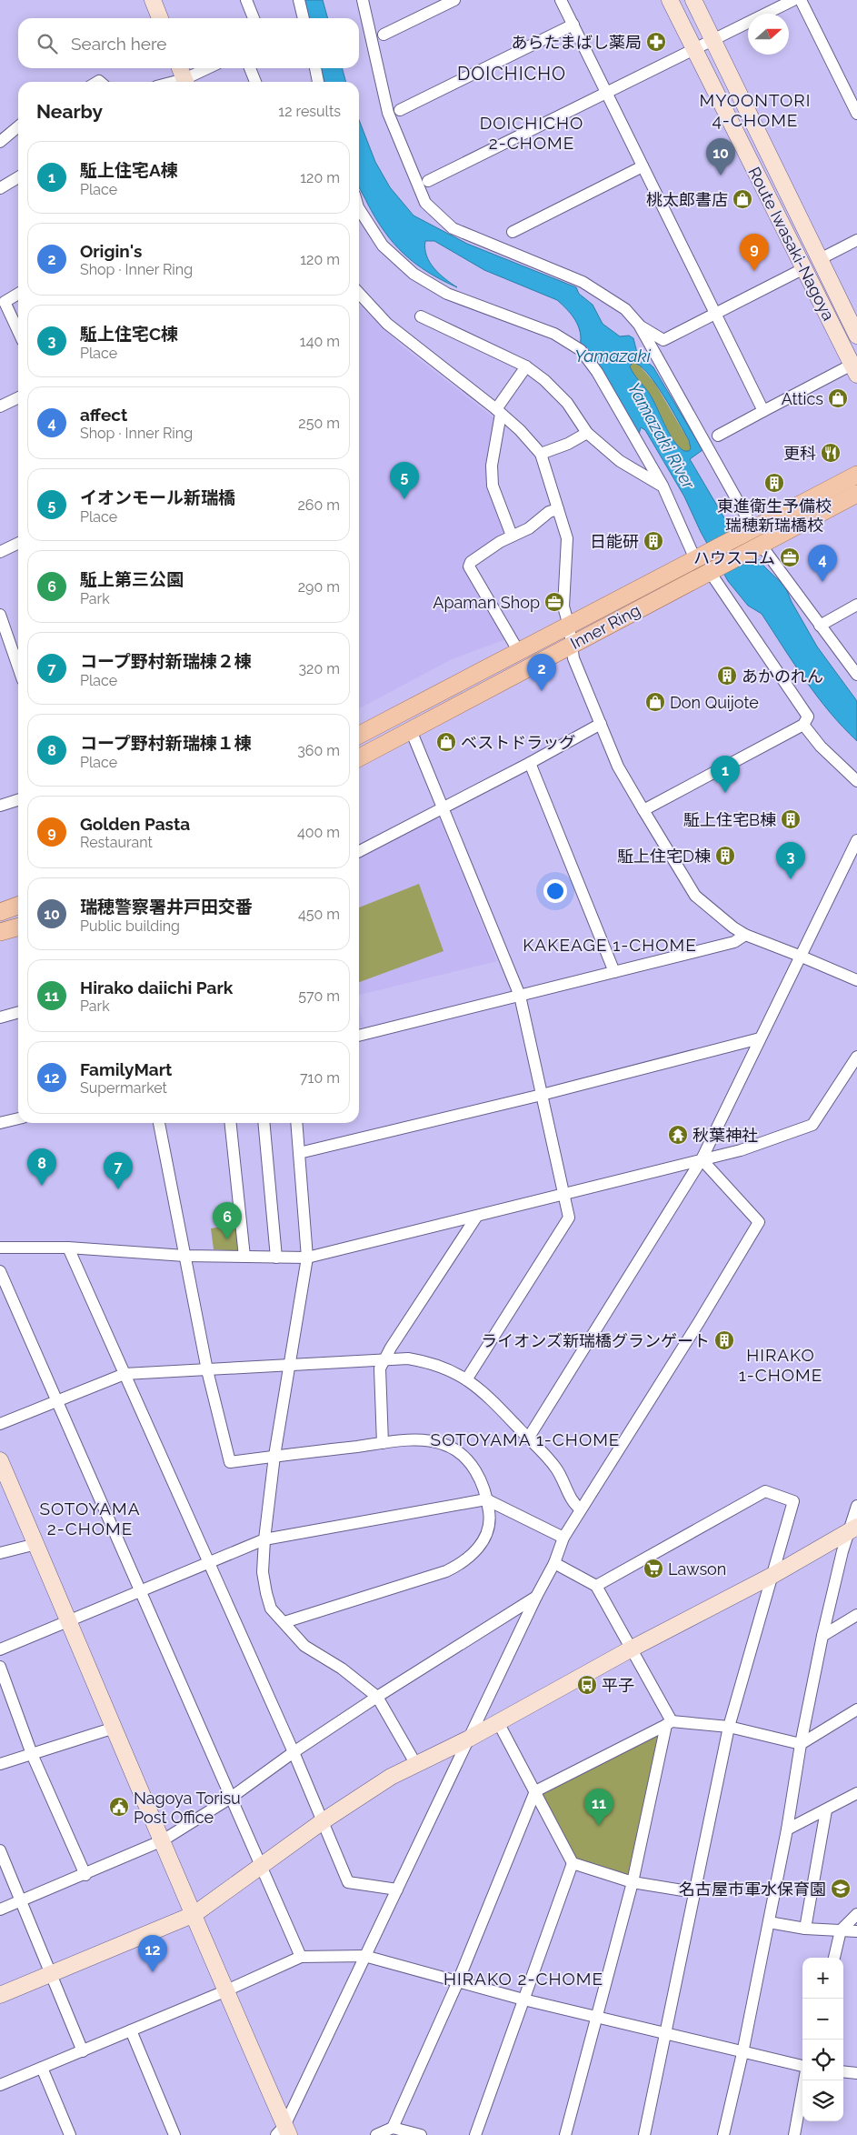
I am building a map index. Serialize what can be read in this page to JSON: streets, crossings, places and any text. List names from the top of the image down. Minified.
{"streets":{"main road":["Inner Ring"],"street":["Route Iwasaki-Nagoya"]},"districts":["DOICHICHO","MYOONTORI 4-CHOME","DOICHICHO 2-CHOME","KAKEAGE 1-CHOME","HIRAKO 1-CHOME","SOTOYAMA 1-CHOME","SOTOYAMA 2-CHOME","HIRAKO 2-CHOME"],"water":["Yamazaki","Yamazaki River"],"places":{"pharmacy":["あらたまばし薬局"],"shop":["桃太郎書店","Attics","Don Quijote","ベストドラッグ"],"restaurant":["更科"],"building":["東進衛生予備校 瑞穂新瑞橋校","日能研","あかのれん","駈上住宅B棟","駈上住宅D棟","ライオンズ新瑞橋グランゲート"],"office":["ハウスコム","Apaman Shop"],"temple":["秋葉神社"],"supermarket":["Lawson"],"bus stop":["平子"],"public building":["Nagoya Torisu Post Office"],"school or university":["名古屋市軍水保育園"]},"north":"right","page":{"search":"Search here","heading":["Nearby","12 results"],"pins":["10","9","5","4","2","1","3","8","7","6","11","12"],"list":[{"mark":"1","name":"駈上住宅A棟","note":"Place","value":"120 m"},{"mark":"2","name":"Origin's","note":"Shop · Inner Ring","value":"120 m"},{"mark":"3","name":"駈上住宅C棟","note":"Place","value":"140 m"},{"mark":"4","name":"affect","note":"Shop · Inner Ring","value":"250 m"},{"mark":"5","name":"イオンモール新瑞橋","note":"Place","value":"260 m"},{"mark":"6","name":"駈上第三公園","note":"Park","value":"290 m"},{"mark":"7","name":"コープ野村新瑞棟２棟","note":"Place","value":"320 m"},{"mark":"8","name":"コープ野村新瑞棟１棟","note":"Place","value":"360 m"},{"mark":"9","name":"Golden Pasta","note":"Restaurant","value":"400 m"},{"mark":"10","name":"瑞穂警察署井戸田交番","note":"Public building","value":"450 m"},{"mark":"11","name":"Hirako daiichi Park","note":"Park","value":"570 m"},{"mark":"12","name":"FamilyMart","note":"Supermarket","value":"710 m"}],"map_buttons":["+","−"]}}
